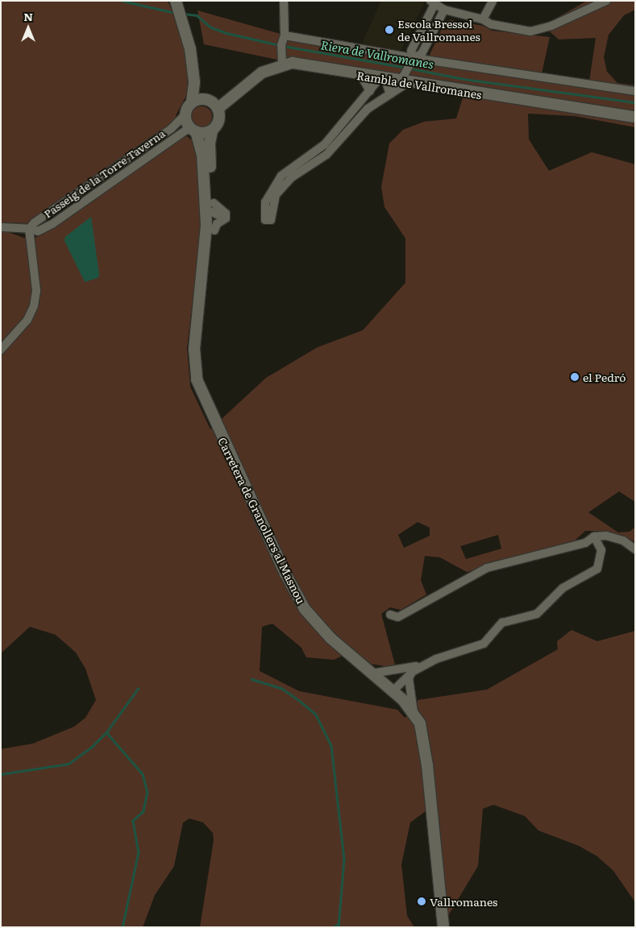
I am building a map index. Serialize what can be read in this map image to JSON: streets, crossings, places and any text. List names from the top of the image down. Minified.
{"streets":{"main road":["Rambla de Vallromanes","Carretera de Granollers al Masnou"],"street":["Passeig de la Torre Taverna"]},"crossings":[["Rambla de Vallromanes","Passeig de la Torre Taverna"],["Rambla de Vallromanes","Carretera de Granollers al Masnou"],["Passeig de la Torre Taverna","Carretera de Granollers al Masnou"]],"water":["Riera de Vallromanes"],"places":["Escola Bressol de Vallromanes","el Pedró","Vallromanes"],"north":"top"}
